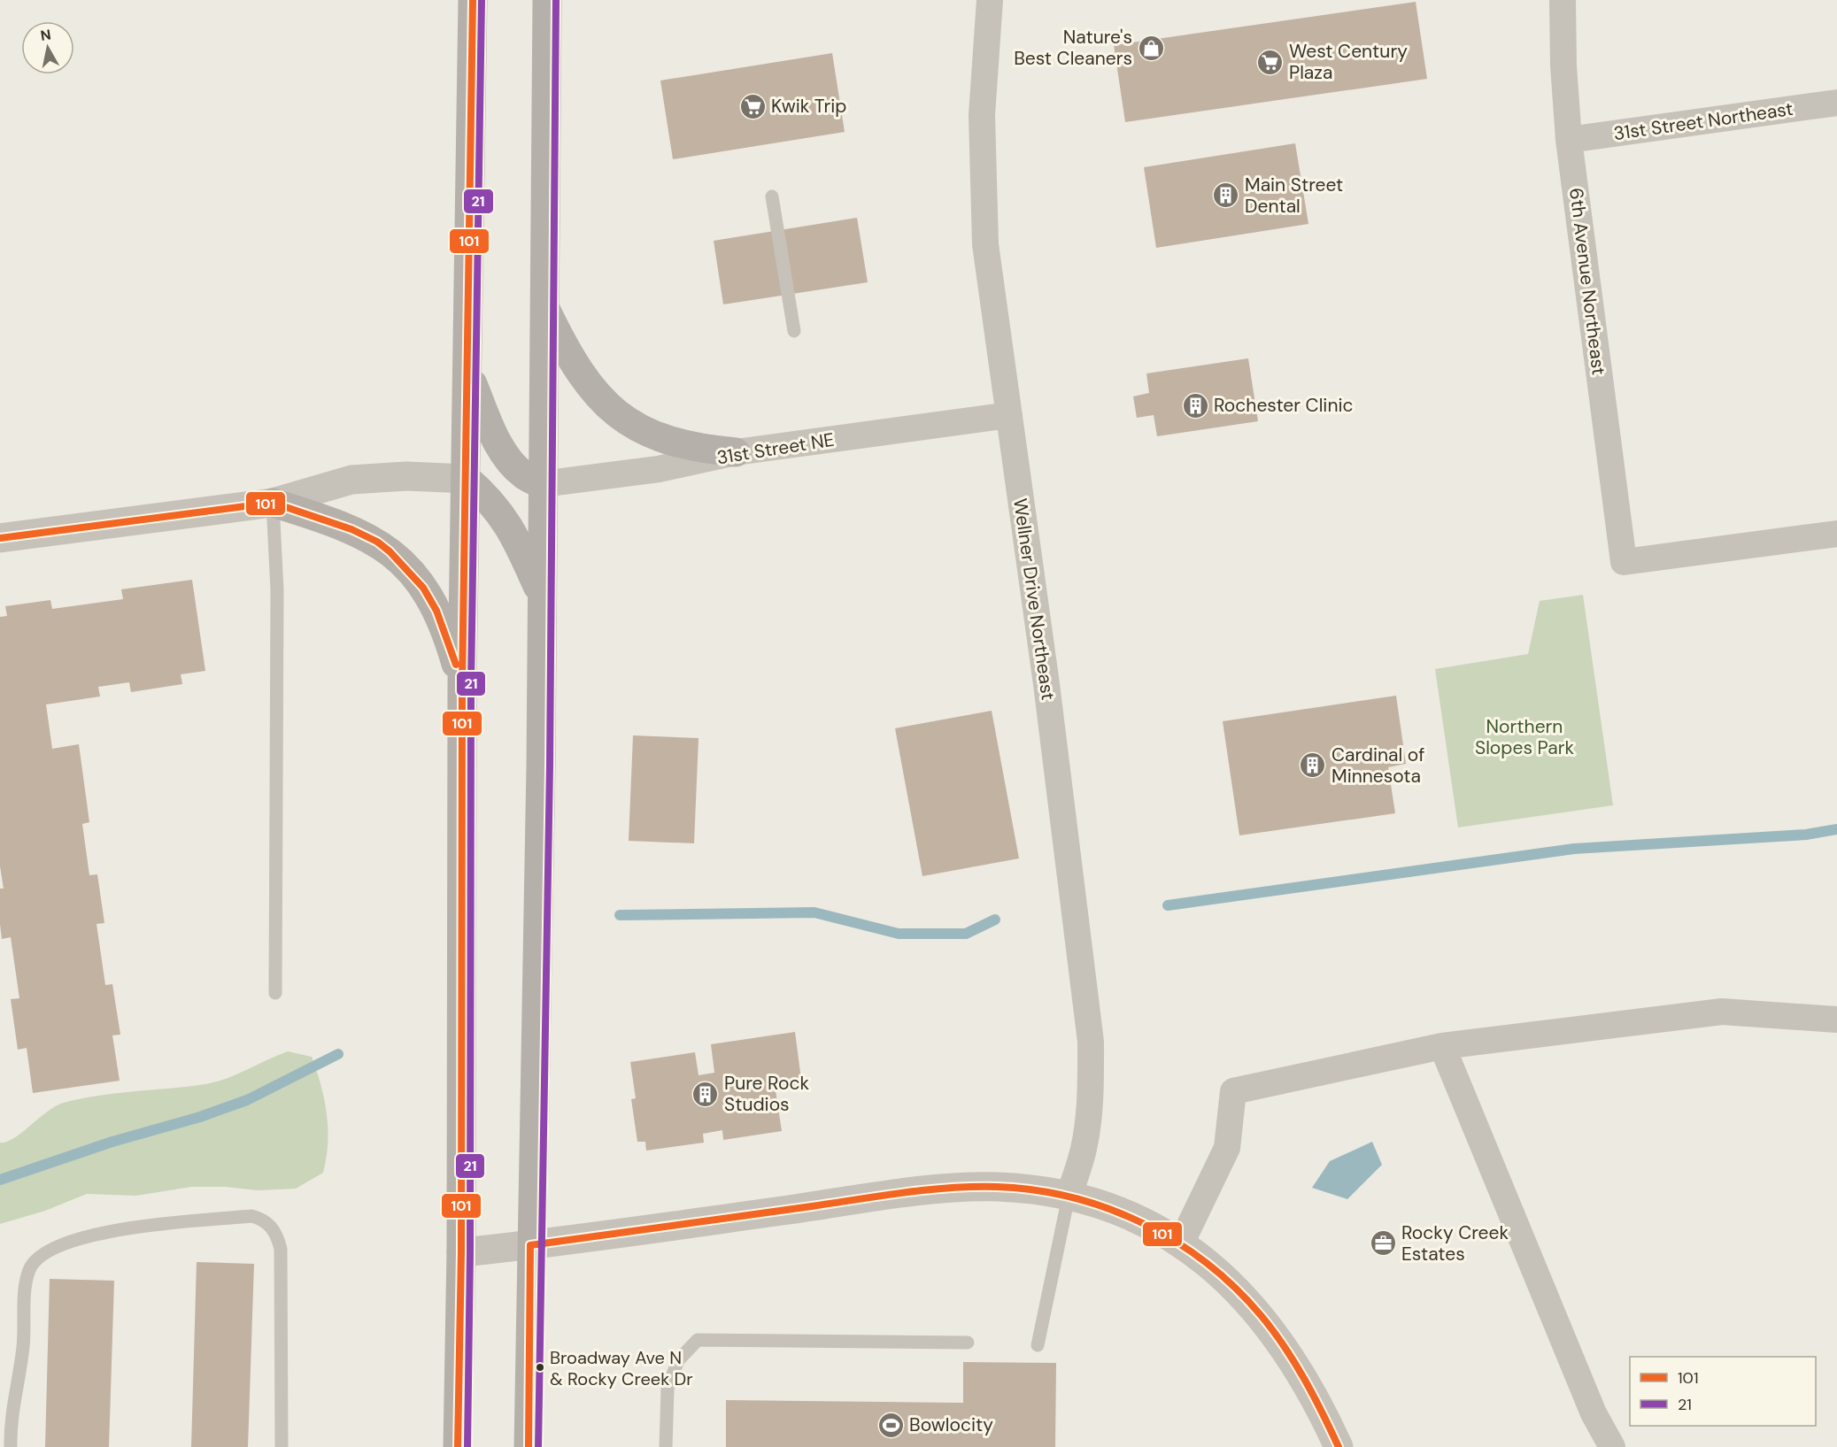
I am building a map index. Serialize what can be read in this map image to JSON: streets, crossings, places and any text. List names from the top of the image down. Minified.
{"streets":{"street":["31st Street Northeast","6th Avenue Northeast","31st Street NE","Wellner Drive Northeast"]},"crossings":[["31st Street Northeast","6th Avenue Northeast"],["31st Street NE","Wellner Drive Northeast"]],"parks":["Northern Slopes Park"],"places":{"shop":["Nature's Best Cleaners"],"supermarket":["West Century Plaza","Kwik Trip"],"building":["Main Street Dental","Rochester Clinic","Cardinal of Minnesota","Pure Rock Studios"],"office":["Rocky Creek Estates"],"other":["Broadway Ave N & Rocky Creek Dr"],"sports":["Bowlocity"]},"lines":["transit line 101","transit line 21"],"legend":["101","21"],"north":"top"}
